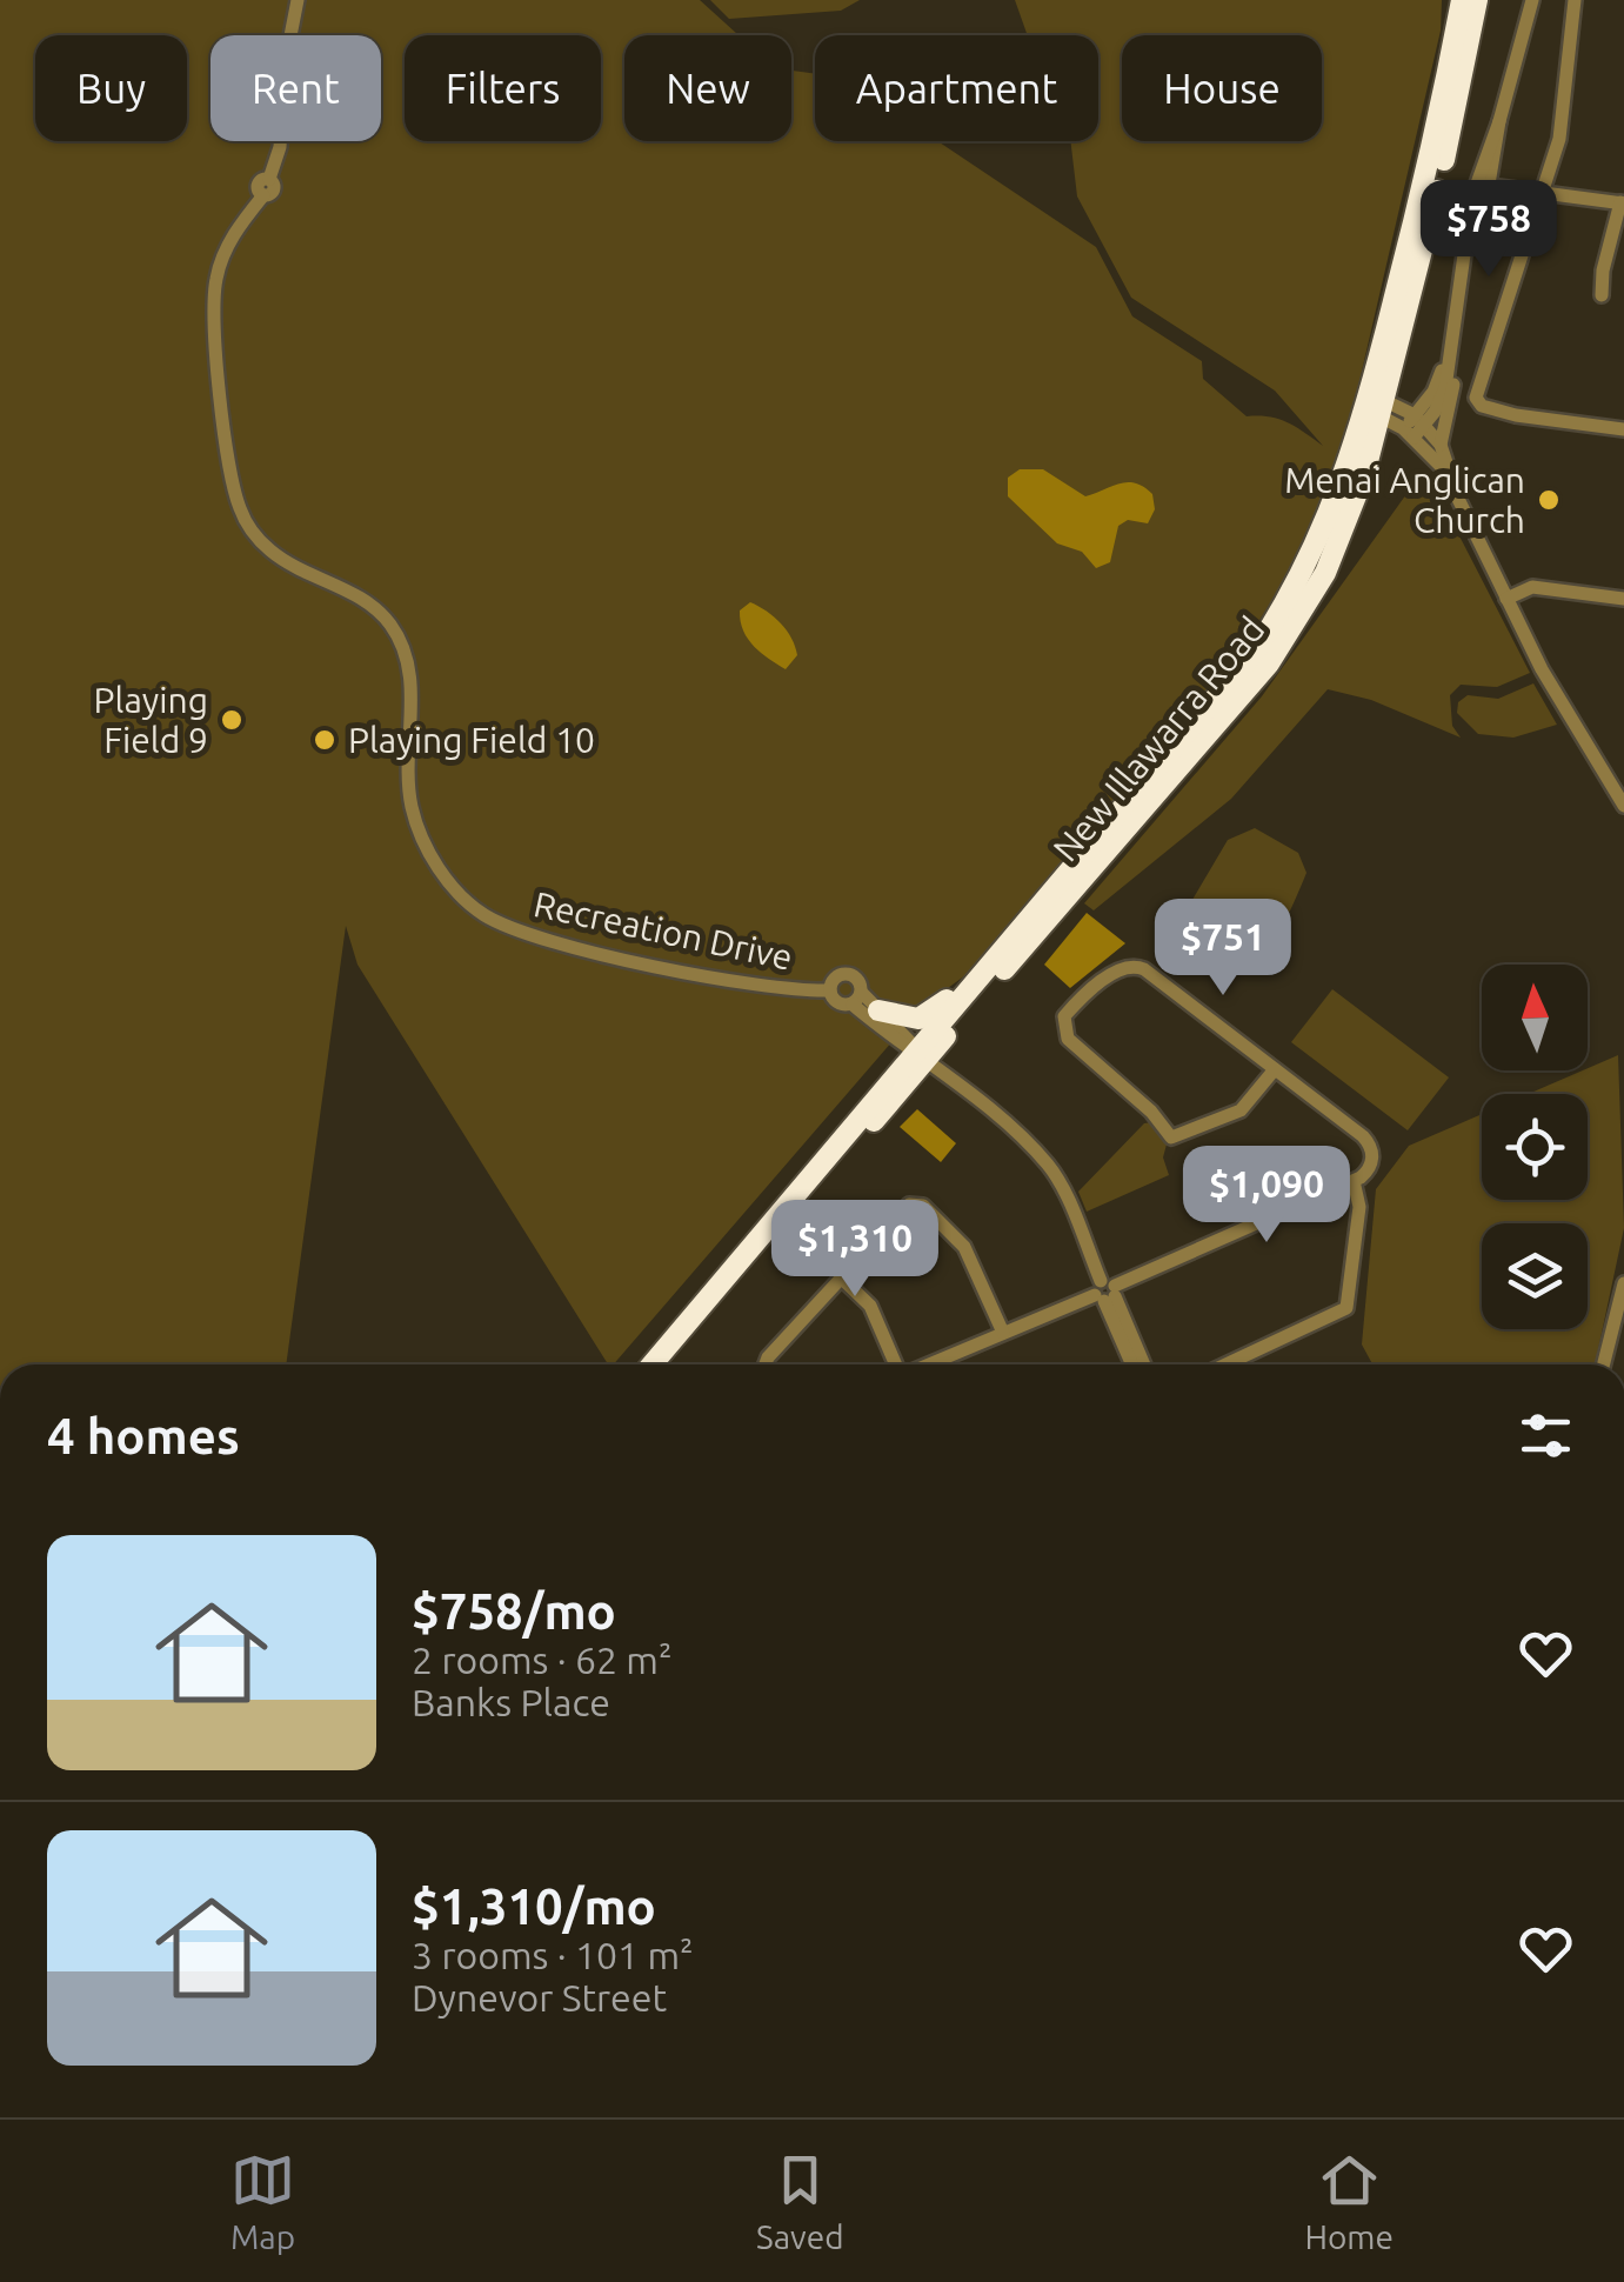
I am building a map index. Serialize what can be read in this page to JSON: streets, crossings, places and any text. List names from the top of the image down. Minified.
{"streets":{"highway":["New Illawarra Road"],"street":["Recreation Drive"]},"places":["Menai Anglican Church","Playing Field 9","Playing Field 10"],"north":"top","page":{"chip":["Buy","Rent","Filters","New","Apartment","House"],"price":["$758","$751","$1,090","$1,310"],"heading":"4 homes","list":[{"name":"$758/mo","note":"2 rooms · 62 m² · Banks Place"},{"name":"$1,310/mo","note":"3 rooms · 101 m² · Dynevor Street"}],"tabs":["Map","Saved","Home"]}}
